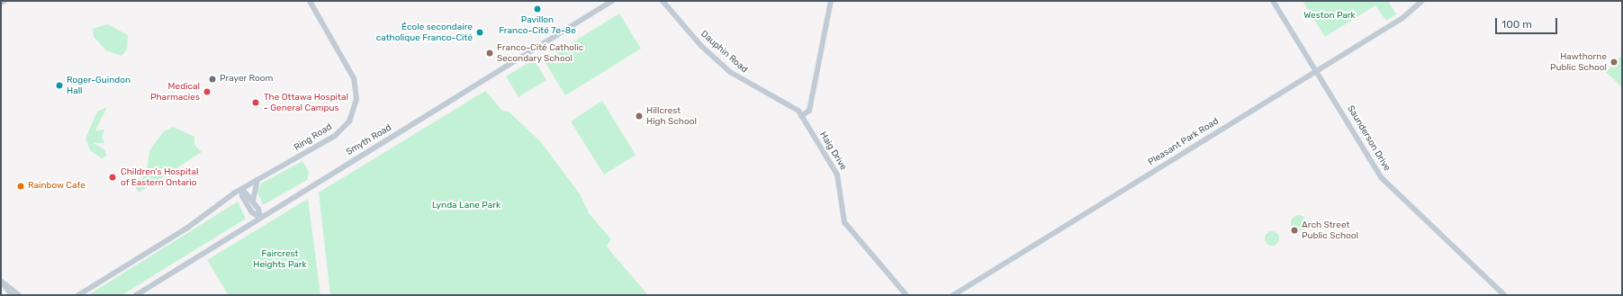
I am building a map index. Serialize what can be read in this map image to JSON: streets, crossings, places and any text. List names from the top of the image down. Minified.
{"streets":{"street":["Dauphin Road","Ring Road","Saunderson Drive","Smyth Road","Pleasant Park Road","Haig Drive"]},"crossings":[["Dauphin Road","Haig Drive"],["Saunderson Drive","Pleasant Park Road"]],"parks":["Weston Park","Lynda Lane Park","Faircrest Heights Park"],"places":["Pavillon Franco-Cité 7e-8e","École secondaire catholique Franco-Cité","Franco-Cité Catholic Secondary School","Hawthorne Public School","Prayer Room","Roger-Guindon Hall","Medical Pharmacies","The Ottawa Hospital - General Campus","Hillcrest High School","Children's Hospital of Eastern Ontario","Rainbow Cafe","Arch Street Public School"],"scale_bar":"100 m"}
